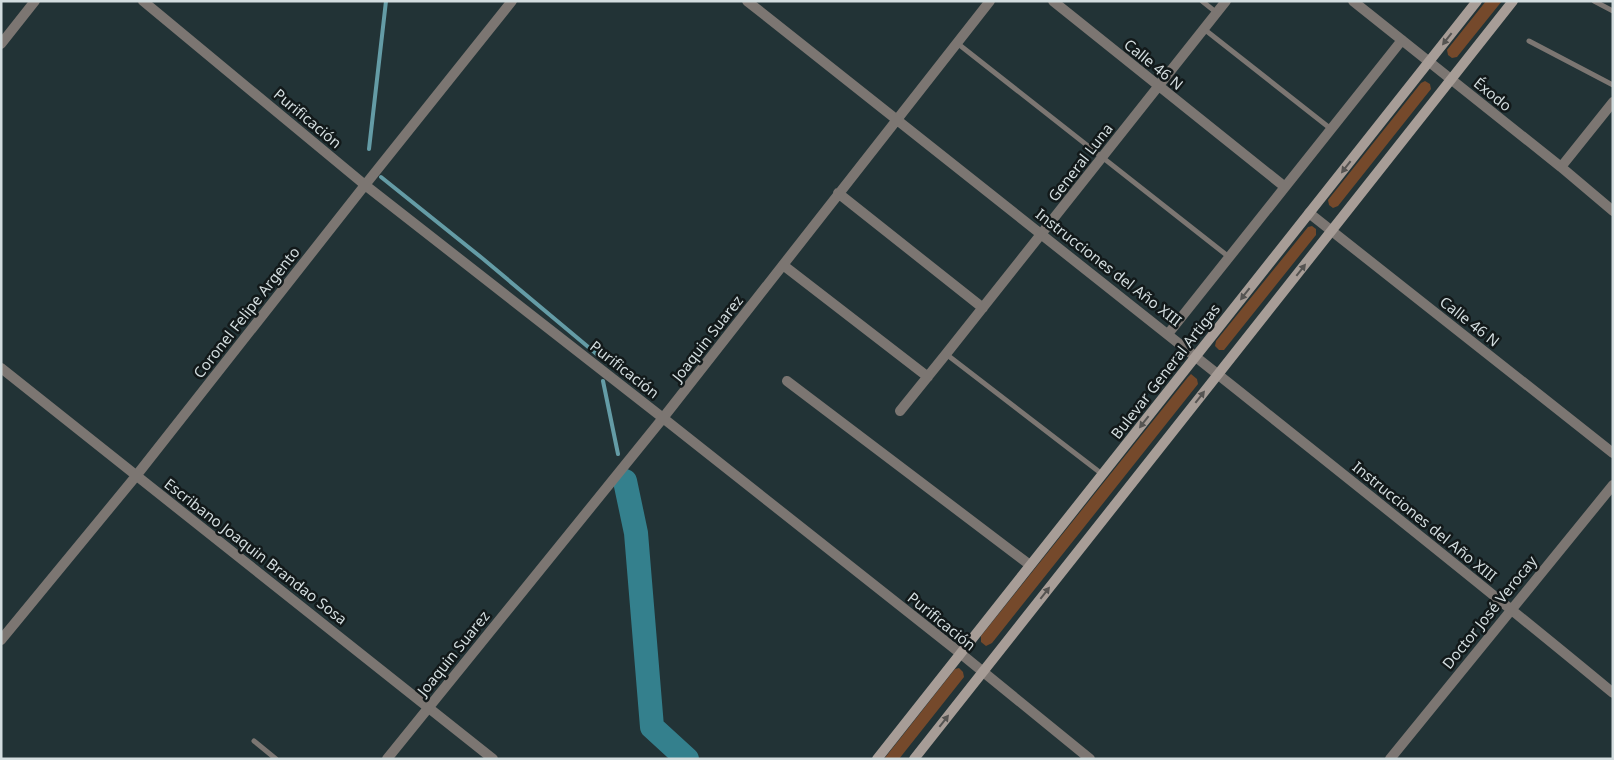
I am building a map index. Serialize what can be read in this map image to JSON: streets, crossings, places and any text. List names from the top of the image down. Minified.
{"streets":{"street":["Calle 46 N","Éxodo","Purificación","General Luna","Instrucciones del Año XIII","Coronel Felipe Argento","Joaquin Suarez","Bulevar General Artigas","Escribano Joaquin Brandao Sosa","Doctor José Verocay"]},"crossings":[["Calle 46 N","General Luna"],["Calle 46 N","Bulevar General Artigas"],["Éxodo","Bulevar General Artigas"],["Purificación","Coronel Felipe Argento"],["Purificación","Joaquin Suarez"],["Purificación","Bulevar General Artigas"],["General Luna","Instrucciones del Año XIII"],["Instrucciones del Año XIII","Joaquin Suarez"],["Instrucciones del Año XIII","Bulevar General Artigas"],["Instrucciones del Año XIII","Doctor José Verocay"],["Coronel Felipe Argento","Escribano Joaquin Brandao Sosa"],["Joaquin Suarez","Escribano Joaquin Brandao Sosa"]]}
